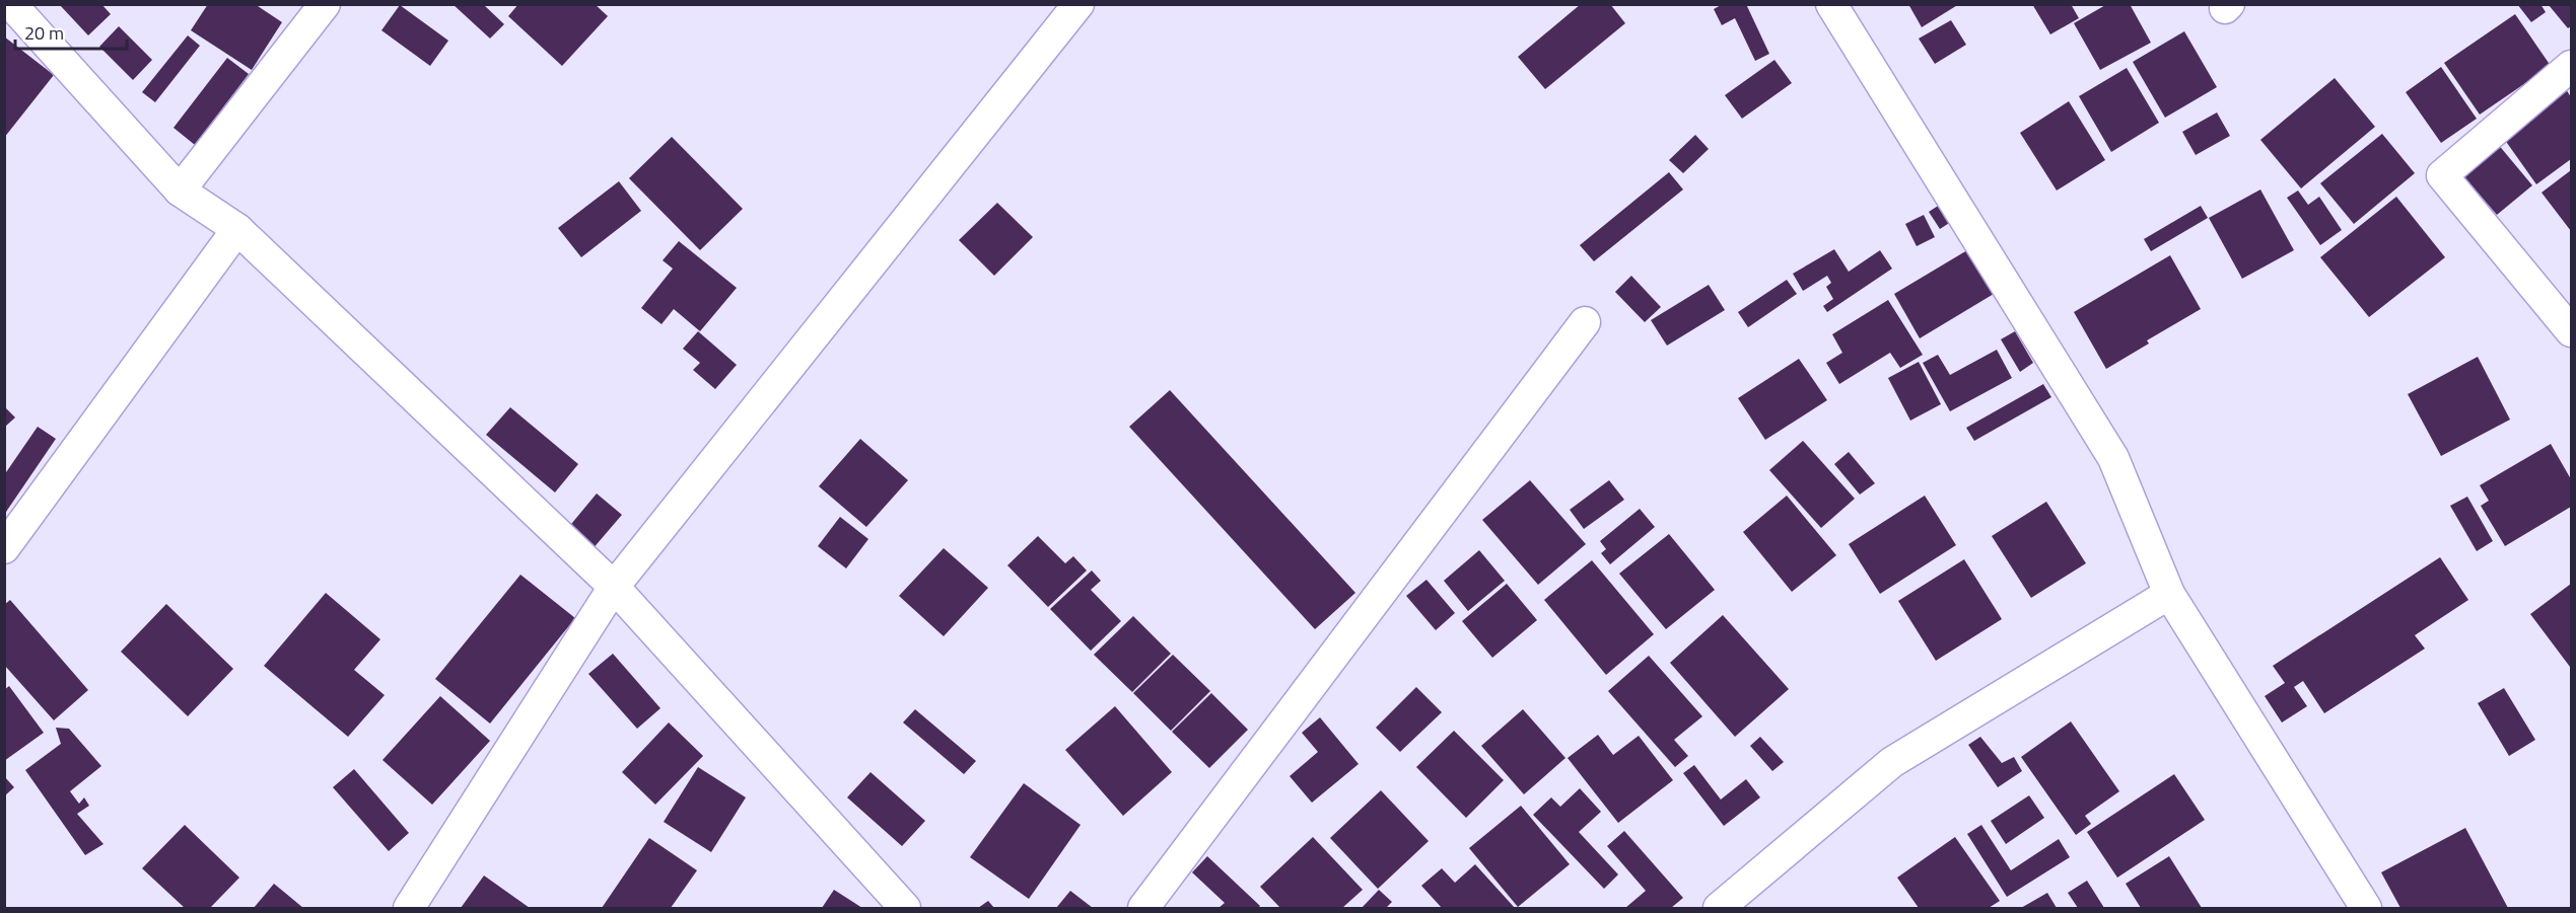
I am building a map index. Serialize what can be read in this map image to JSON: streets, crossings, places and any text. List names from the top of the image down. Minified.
{"scale_bar":"20 m"}
